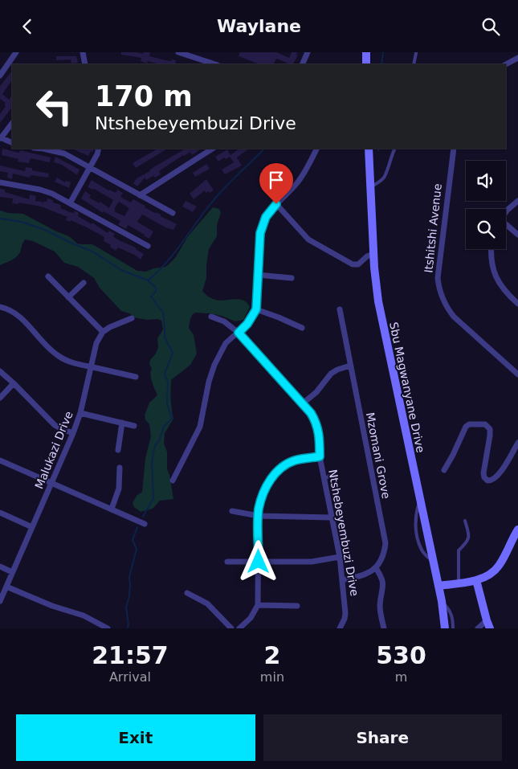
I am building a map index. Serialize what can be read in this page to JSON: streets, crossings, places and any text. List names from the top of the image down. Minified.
{"streets":{"main road":["Sbu Magwanyane Drive"],"street":["Itshitshi Avenue","Malukazi Drive","Mzomani Grove","Ntshebeyembuzi Drive"]},"page":{"header":"Waylane","turn":["170 m","Ntshebeyembuzi Drive"],"eta":["21:57","Arrival","2","min","530","m"],"buttons":["Exit","Share"]}}
